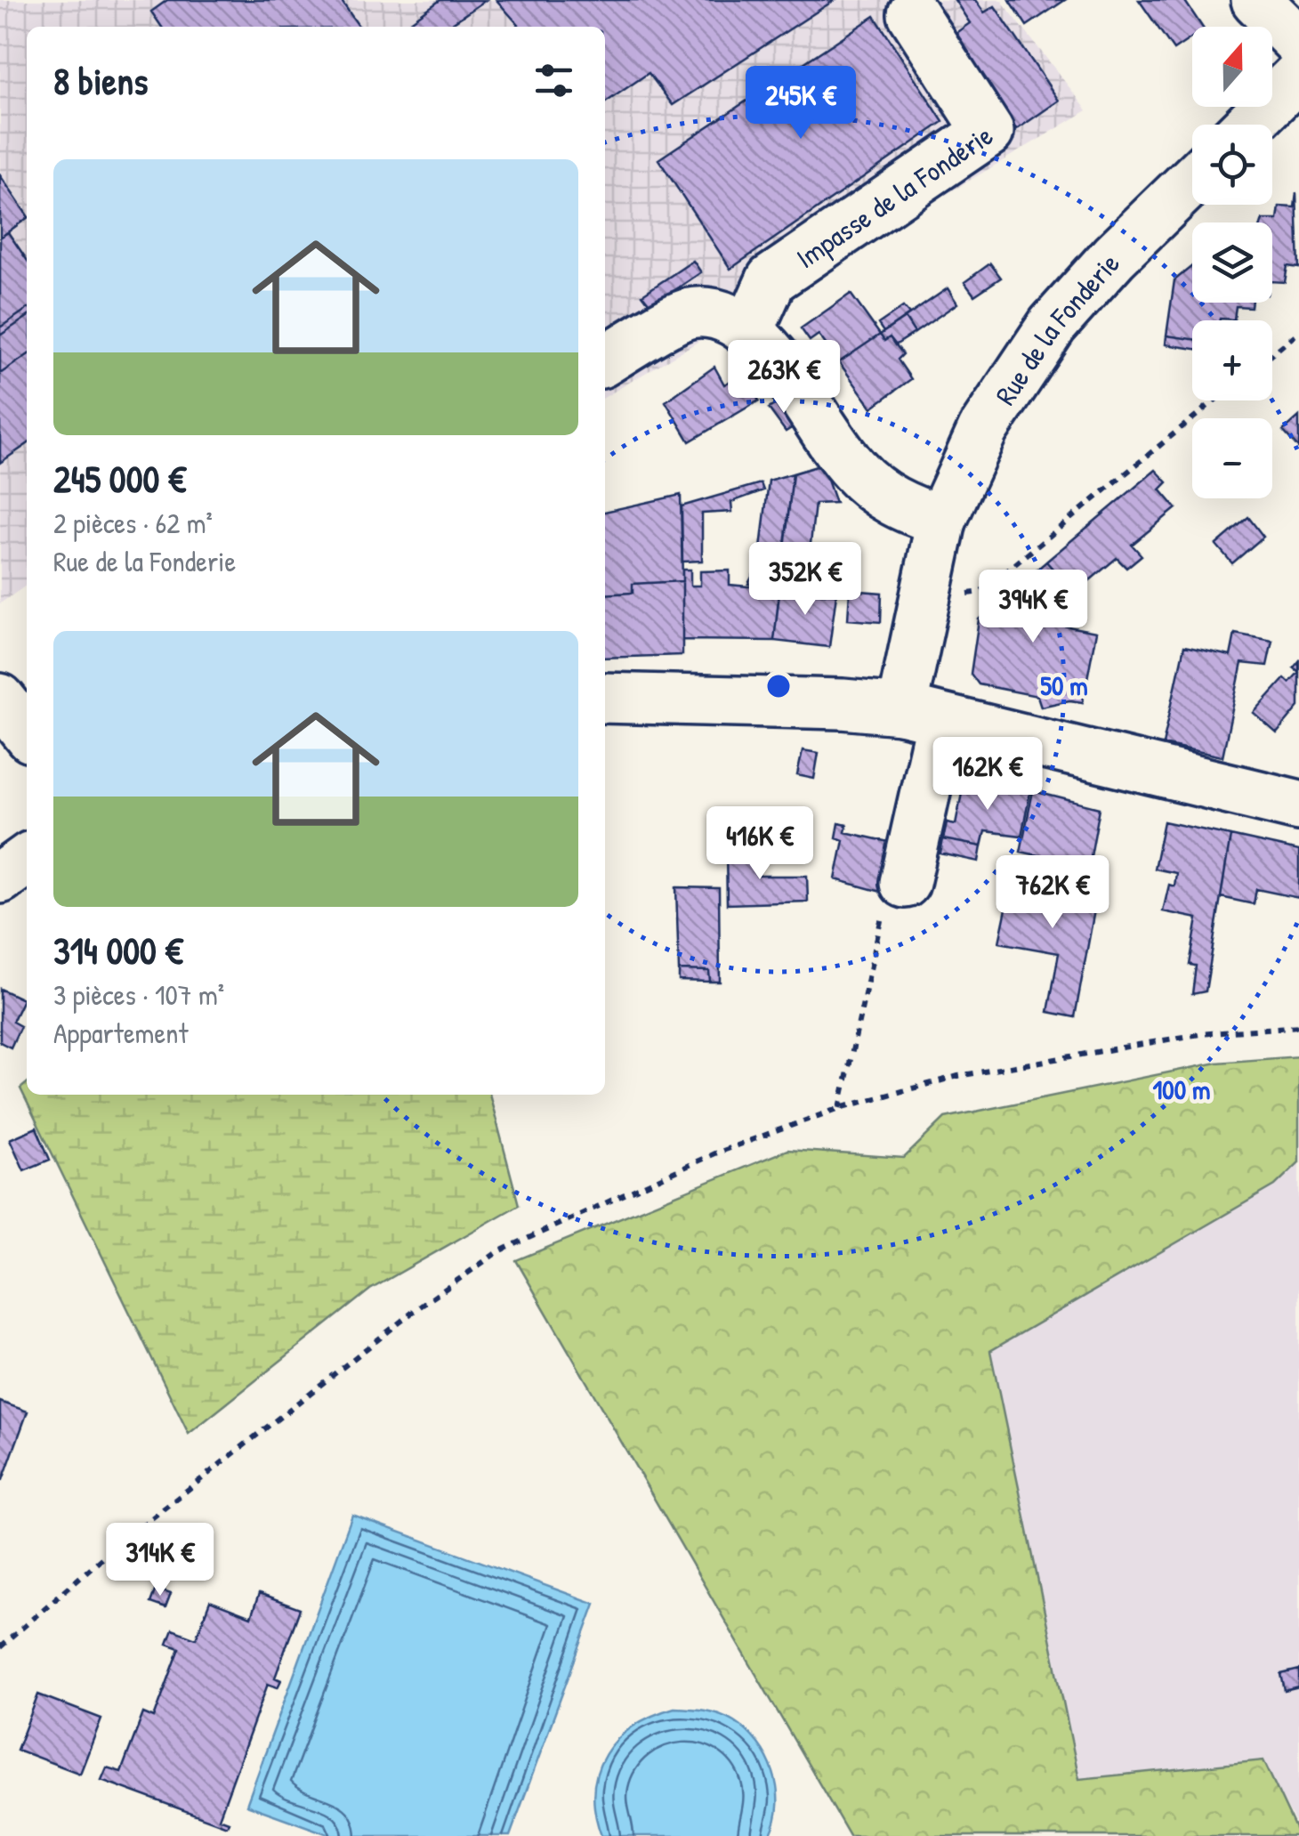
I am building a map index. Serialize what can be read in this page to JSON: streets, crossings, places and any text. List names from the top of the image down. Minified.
{"streets":{"street":["Impasse de la Fonderie","Rue de la Fonderie"]},"north":"top","page":{"map_buttons":["+","−"],"heading":"8 biens","price":["245K €","263K €","352K €","394K €","162K €","416K €","762K €","314K €"],"list":[{"name":"245 000 €","note":"2 pièces · 62 m² · Rue de la Fonderie"},{"name":"314 000 €","note":"3 pièces · 107 m² · Appartement"}]},"rings":["50 m","100 m"]}
